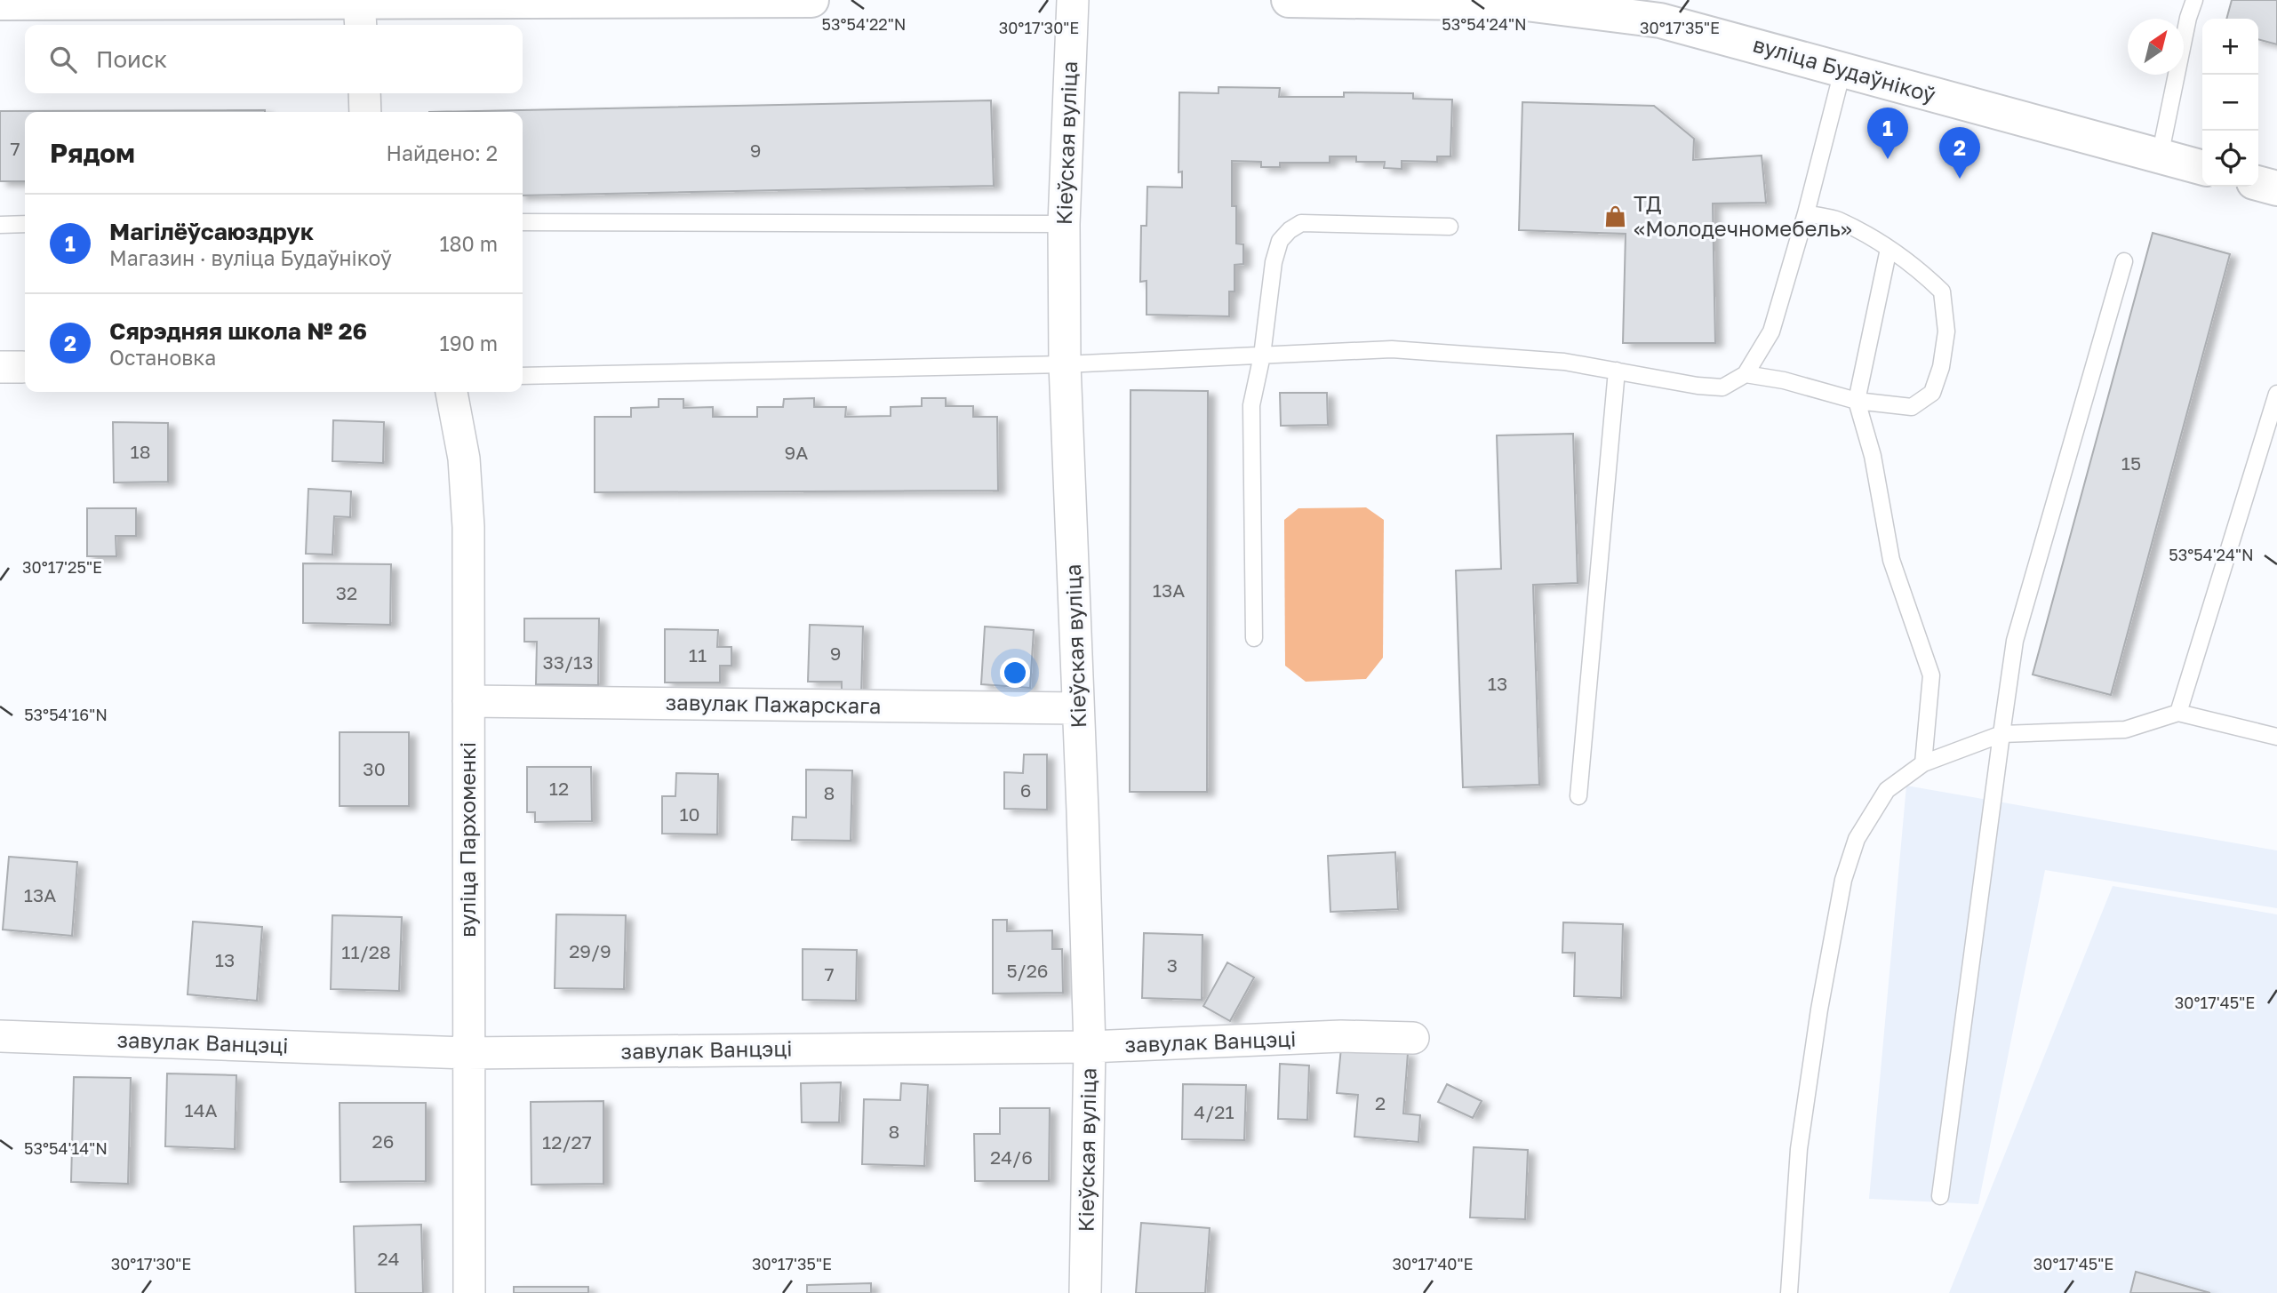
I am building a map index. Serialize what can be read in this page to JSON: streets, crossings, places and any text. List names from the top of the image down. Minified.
{"streets":{"main road":["вуліца Будаўнікоў"],"street":["Кіеўская вуліца","завулак Пажарскага","вуліца Пархоменкі","завулак Ванцэці"]},"crossings":[["Кіеўская вуліца","завулак Пажарскага"],["Кіеўская вуліца","завулак Ванцэці"],["завулак Пажарскага","вуліца Пархоменкі"],["вуліца Пархоменкі","завулак Ванцэці"]],"places":{"shop":["ТД «Молодечномебель»"]},"house_numbers":["7","9","18","9А","15","13А","32","9","11","33/13","13","30","12","6","8","10","13А","29/9","11/28","13","3","5/26","7","2","14А","4/21","8","26","12/27","24/6","24"],"north":"top right","page":{"map_buttons":["+","−"],"search":"Поиск","pins":["1","2"],"heading":["Рядом","Найдено: 2"],"list":[{"mark":"1","name":"Магілёўсаюздрук","note":"Магазин · вуліца Будаўнікоў","value":"180 m"},{"mark":"2","name":"Сярэдняя школа № 26","note":"Остановка","value":"190 m"}]},"coordinates":["53°54'22\"N","53°54'24\"N","30°17'30\"E","30°17'35\"E","30°17'25\"E","53°54'16\"N","30°17'45\"E","53°54'14\"N","30°17'40\"E"]}
